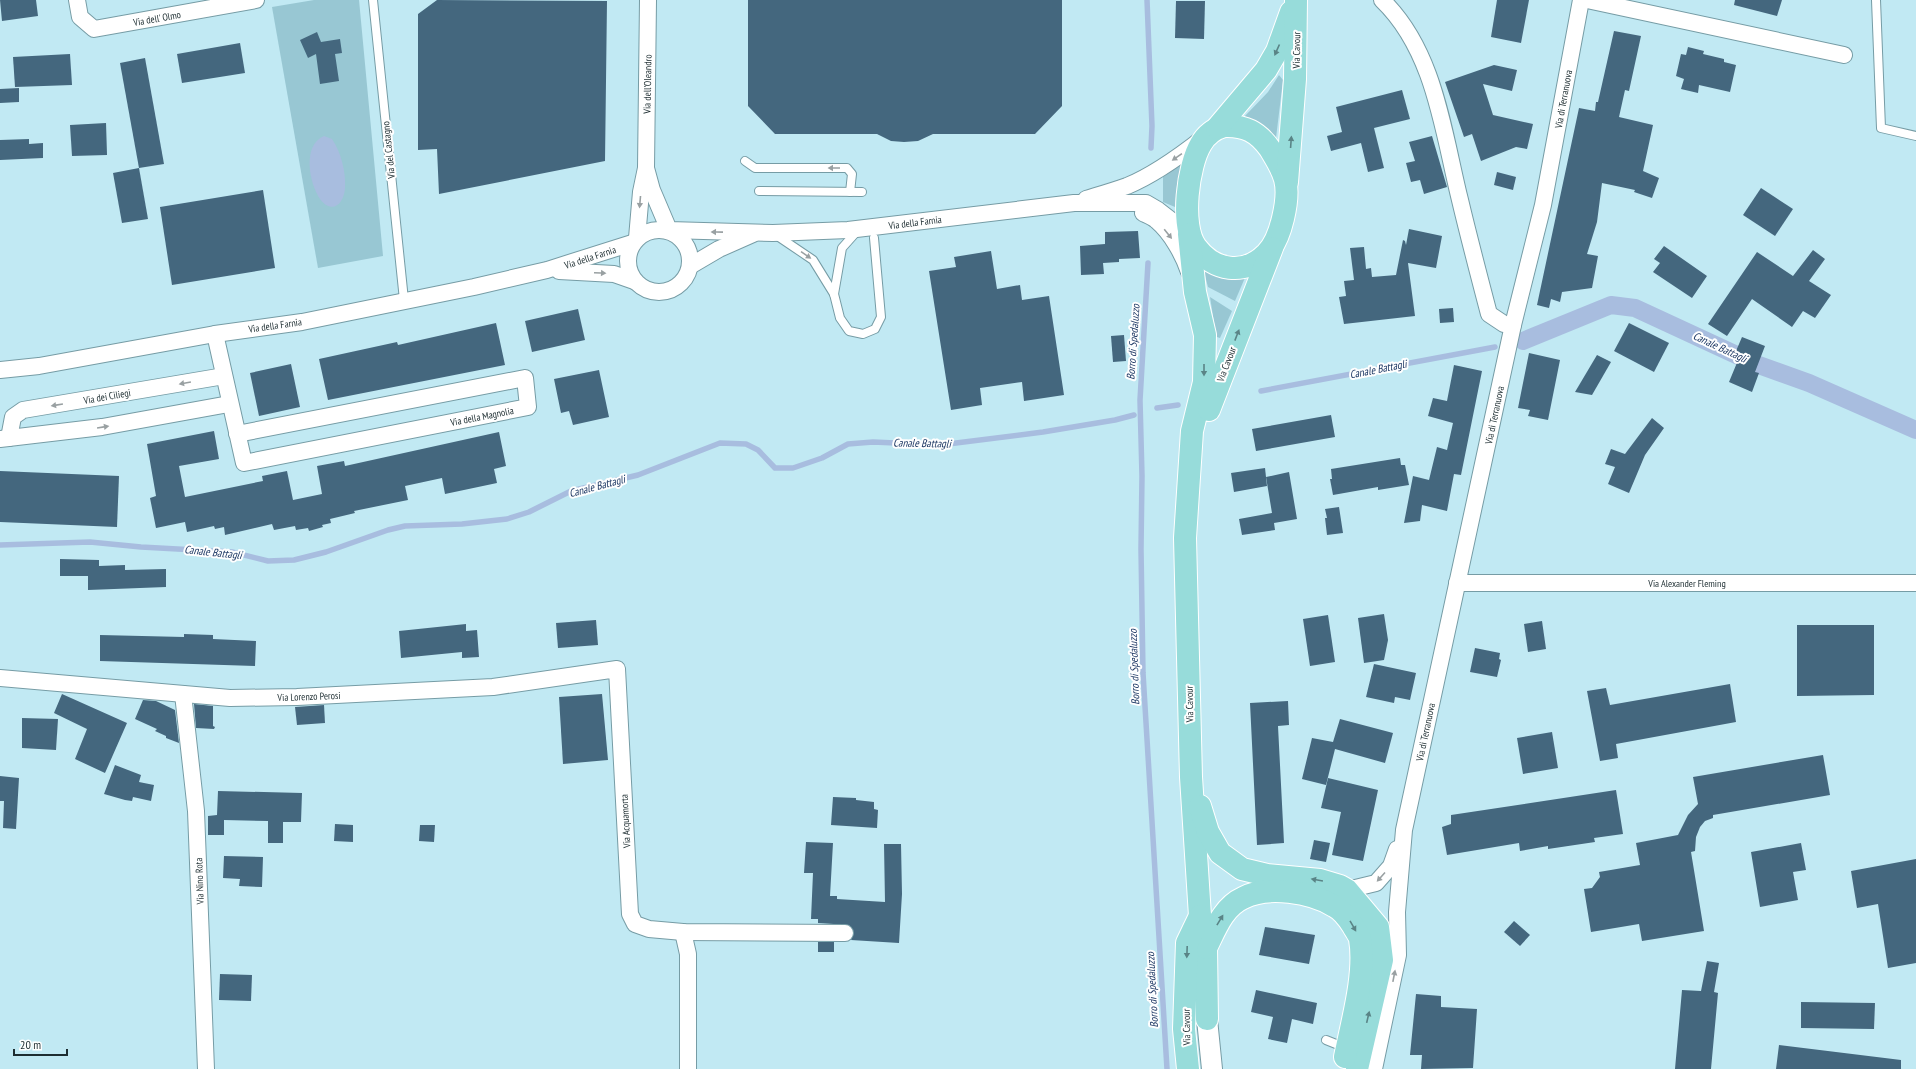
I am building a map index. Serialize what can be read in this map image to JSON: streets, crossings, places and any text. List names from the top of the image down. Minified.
{"streets":{"main road":["Via Cavour"],"street":["Via dell' Olmo","Via dell'Oleandro","Via di Terranuova","Via della Farnia","Via dei Ciliegi","Via della Magnolia","Via Alexander Fleming","Via Lorenzo Perosi","Via Acquamorta","Via Nino Rota"],"lane":["Via del Castagno"]},"crossings":[["Via Cavour","Via della Farnia"],["Via dell'Oleandro","Via della Farnia"],["Via di Terranuova","Via Alexander Fleming"],["Via del Castagno","Via della Farnia"],["Via della Farnia","Via della Magnolia"],["Via dei Ciliegi","Via della Magnolia"],["Via Lorenzo Perosi","Via Acquamorta"],["Via Lorenzo Perosi","Via Nino Rota"]],"water":["Borro di Spedaluzzo","Canale Battagli"],"scale_bar":"20 m"}
